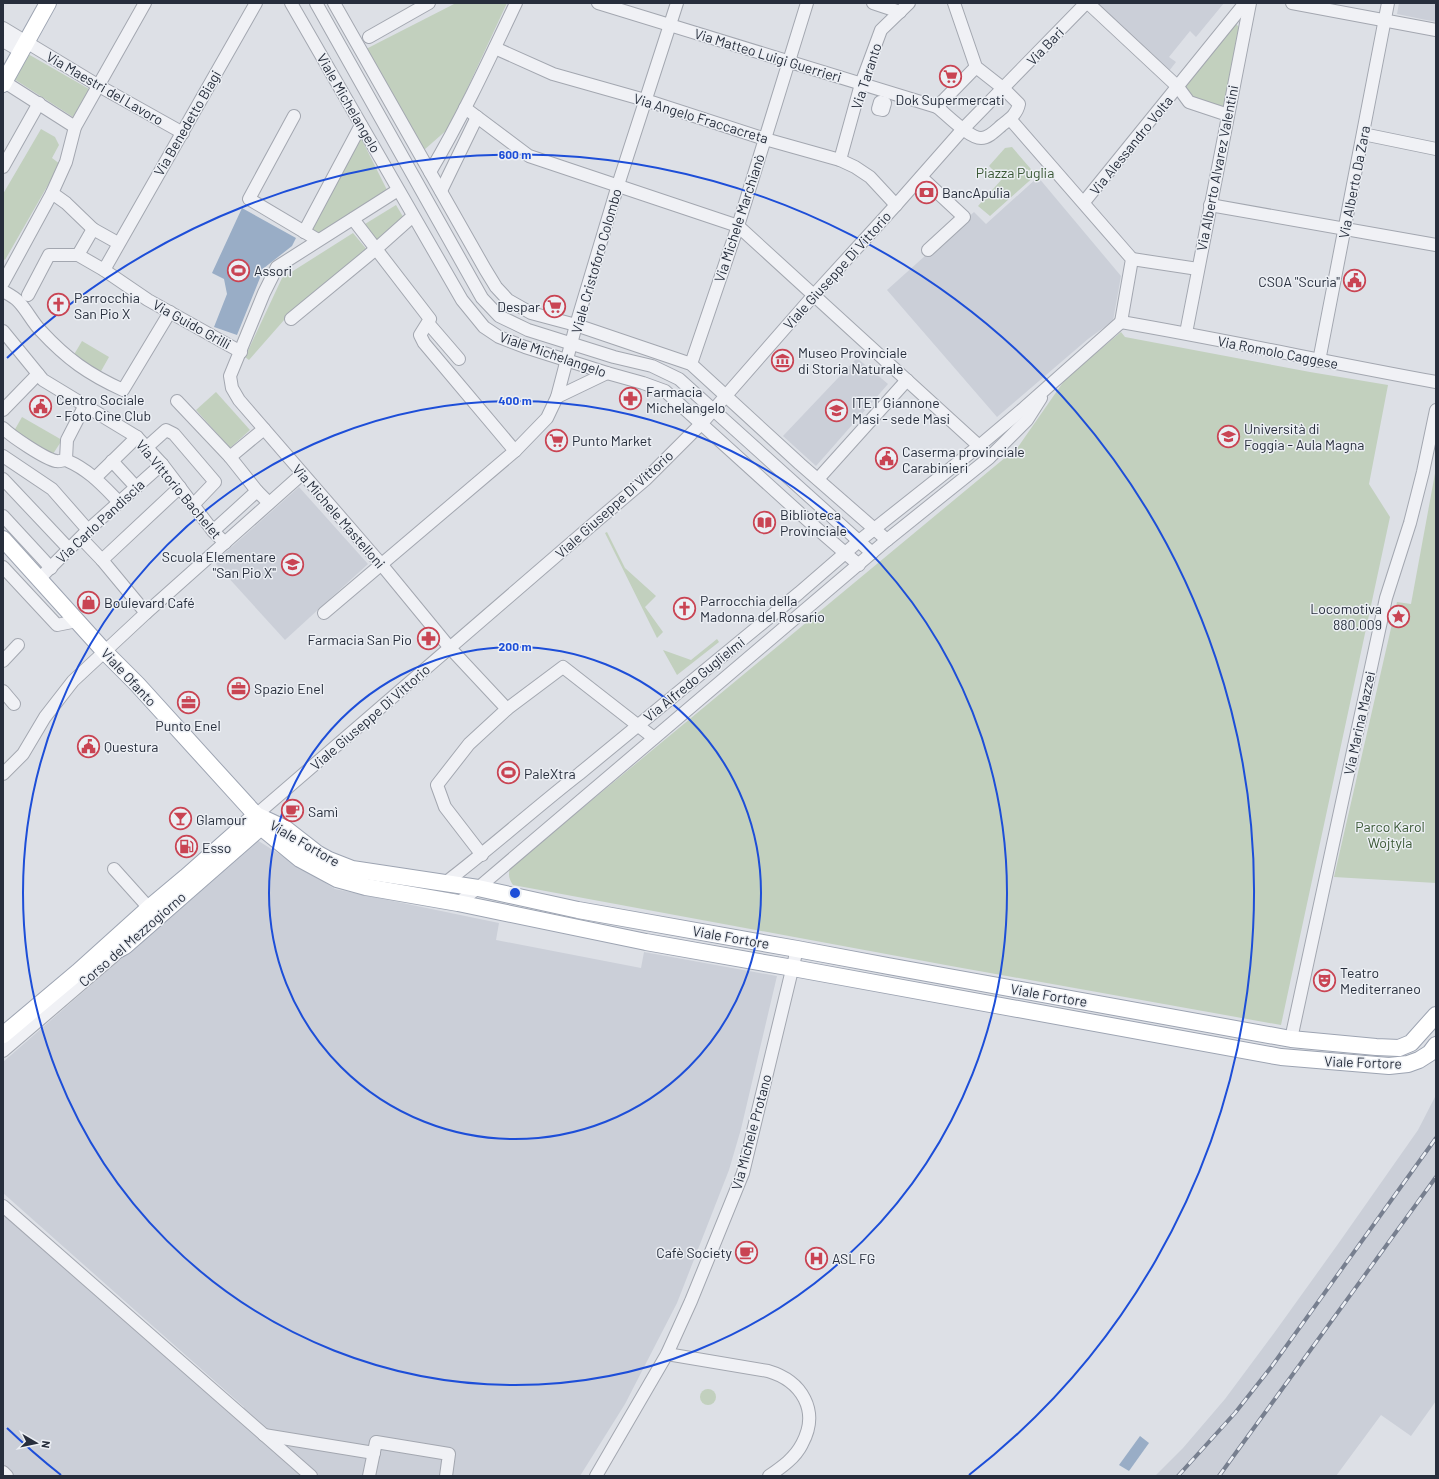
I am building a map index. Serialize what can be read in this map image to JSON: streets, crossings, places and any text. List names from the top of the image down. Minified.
{"streets":{"main road":["Viale Ofanto","Viale Fortore","Corso del Mezzogiorno"],"street":["Via Bari","Via Matteo Luigi Guerrieri","Via Taranto","Via Maestri del Lavoro","Viale Michelangelo","Via Angelo Fraccacreta","Via Benedetto Biagi","Via Alessandro Volta","Via Alberto Alvarez Valentini","Via Alberto Da Zara","Via Michele Marchianò","Viale Cristoforo Colombo","Viale Giuseppe Di Vittorio","Via Guido Grilli","Via Romolo Caggese","Via Vittorio Bachelet","Via Michele Mastelloni","Via Carlo Pandiscia","Via Alfredo Guglielmi","Via Marina Mazzei","Via Michele Protano"]},"crossings":[["Via Bari","Viale Giuseppe Di Vittorio"],["Via Matteo Luigi Guerrieri","Via Taranto"],["Via Matteo Luigi Guerrieri","Via Michele Marchianò"],["Via Matteo Luigi Guerrieri","Viale Cristoforo Colombo"],["Via Taranto","Via Angelo Fraccacreta"],["Via Maestri del Lavoro","Via Benedetto Biagi"],["Viale Michelangelo","Viale Cristoforo Colombo"],["Viale Michelangelo","Viale Giuseppe Di Vittorio"],["Viale Michelangelo","Via Michele Mastelloni"],["Viale Michelangelo","Via Alfredo Guglielmi"],["Via Angelo Fraccacreta","Via Michele Marchianò"],["Via Angelo Fraccacreta","Viale Cristoforo Colombo"],["Via Angelo Fraccacreta","Viale Giuseppe Di Vittorio"],["Via Benedetto Biagi","Via Guido Grilli"],["Via Alberto Alvarez Valentini","Via Romolo Caggese"],["Via Alberto Da Zara","Via Romolo Caggese"],["Viale Cristoforo Colombo","Via Michele Mastelloni"],["Viale Giuseppe Di Vittorio","Via Michele Mastelloni"],["Viale Giuseppe Di Vittorio","Viale Ofanto"],["Viale Giuseppe Di Vittorio","Viale Fortore"],["Viale Giuseppe Di Vittorio","Corso del Mezzogiorno"],["Via Guido Grilli","Via Michele Mastelloni"],["Via Romolo Caggese","Via Alfredo Guglielmi"],["Via Vittorio Bachelet","Via Carlo Pandiscia"],["Via Carlo Pandiscia","Viale Ofanto"],["Viale Ofanto","Viale Fortore"],["Viale Ofanto","Corso del Mezzogiorno"],["Via Alfredo Guglielmi","Viale Fortore"],["Via Marina Mazzei","Viale Fortore"],["Viale Fortore","Corso del Mezzogiorno"],["Viale Fortore","Via Michele Protano"]],"parks":["Piazza Puglia","Parco Karol Wojtyla"],"places":{"supermarket":["Dok Supermercati","Despar","Punto Market"],"bank":["BancApulia"],"sports":["Assori","PaleXtra"],"public building":["CSOA \"Scurìa\"","Centro Sociale - Foto Cine Club","Caserma provinciale Carabinieri","Questura"],"church":["Parrocchia San Pio X","Parrocchia della Madonna del Rosario"],"museum":["Museo Provinciale di Storia Naturale"],"pharmacy":["Farmacia Michelangelo","Farmacia San Pio"],"school or university":["ITET Giannone Masi - sede Masi","Università di Foggia - Aula Magna","Scuola Elementare \"San Pio X\""],"library":["Biblioteca Provinciale"],"shop":["Boulevard Café"],"place":["Locomotiva 880.009"],"office":["Spazio Enel","Punto Enel"],"cafe":["Samì","Cafè Society"],"bar":["Glamour"],"fuel station":["Esso"],"theatre":["Teatro Mediterraneo"],"hospital":["ASL FG"]},"north":"right","rings":["600 m","400 m","200 m"]}
